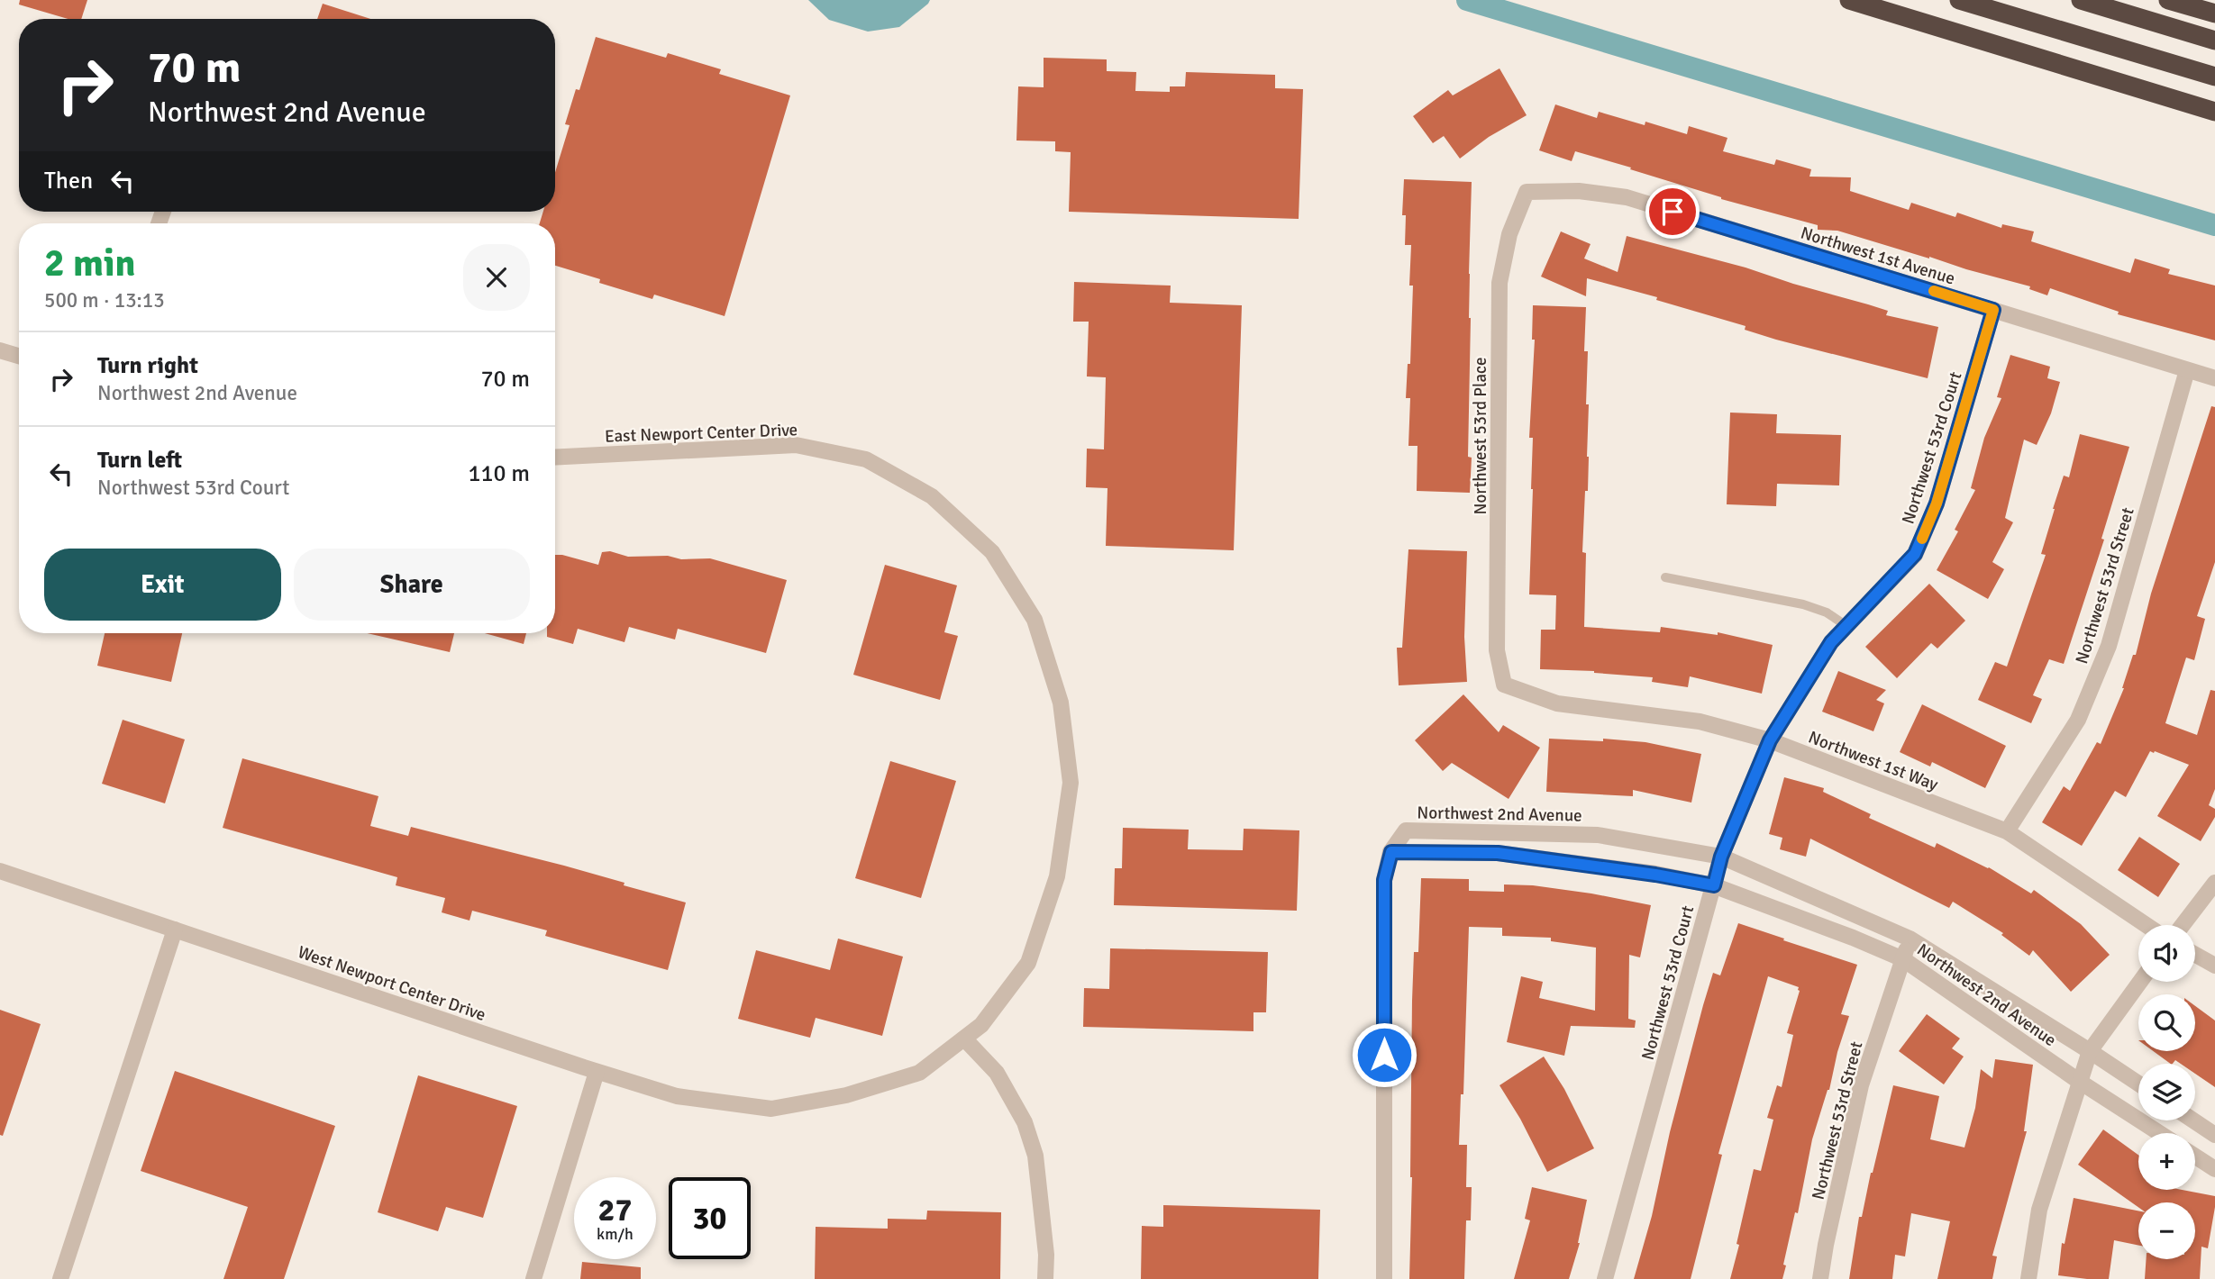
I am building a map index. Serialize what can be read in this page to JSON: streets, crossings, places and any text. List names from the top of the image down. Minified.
{"streets":{"street":["Northwest 1st Avenue","East Newport Center Drive","Northwest 53rd Place","Northwest 53rd Court","Northwest 53rd Street","Northwest 1st Way","Northwest 2nd Avenue","West Newport Center Drive"]},"crossings":[["Northwest 1st Avenue","Northwest 53rd Place"],["Northwest 1st Avenue","Northwest 53rd Court"],["Northwest 1st Avenue","Northwest 53rd Street"],["East Newport Center Drive","West Newport Center Drive"],["Northwest 53rd Place","Northwest 1st Way"],["Northwest 53rd Court","Northwest 1st Way"],["Northwest 53rd Court","Northwest 2nd Avenue"],["Northwest 53rd Street","Northwest 1st Way"],["Northwest 53rd Street","Northwest 2nd Avenue"]],"page":{"turn":["70 m","Northwest 2nd Avenue"],"then":"Then","heading":["2 min","500 m · 13:13"],"list":[{"name":"Turn right","note":"Northwest 2nd Avenue","value":"70 m"},{"name":"Turn left","note":"Northwest 53rd Court","value":"110 m"}],"buttons":["Exit","Share"],"map_buttons":["+","−"],"speed":"27 km/h","limit":"30"}}
